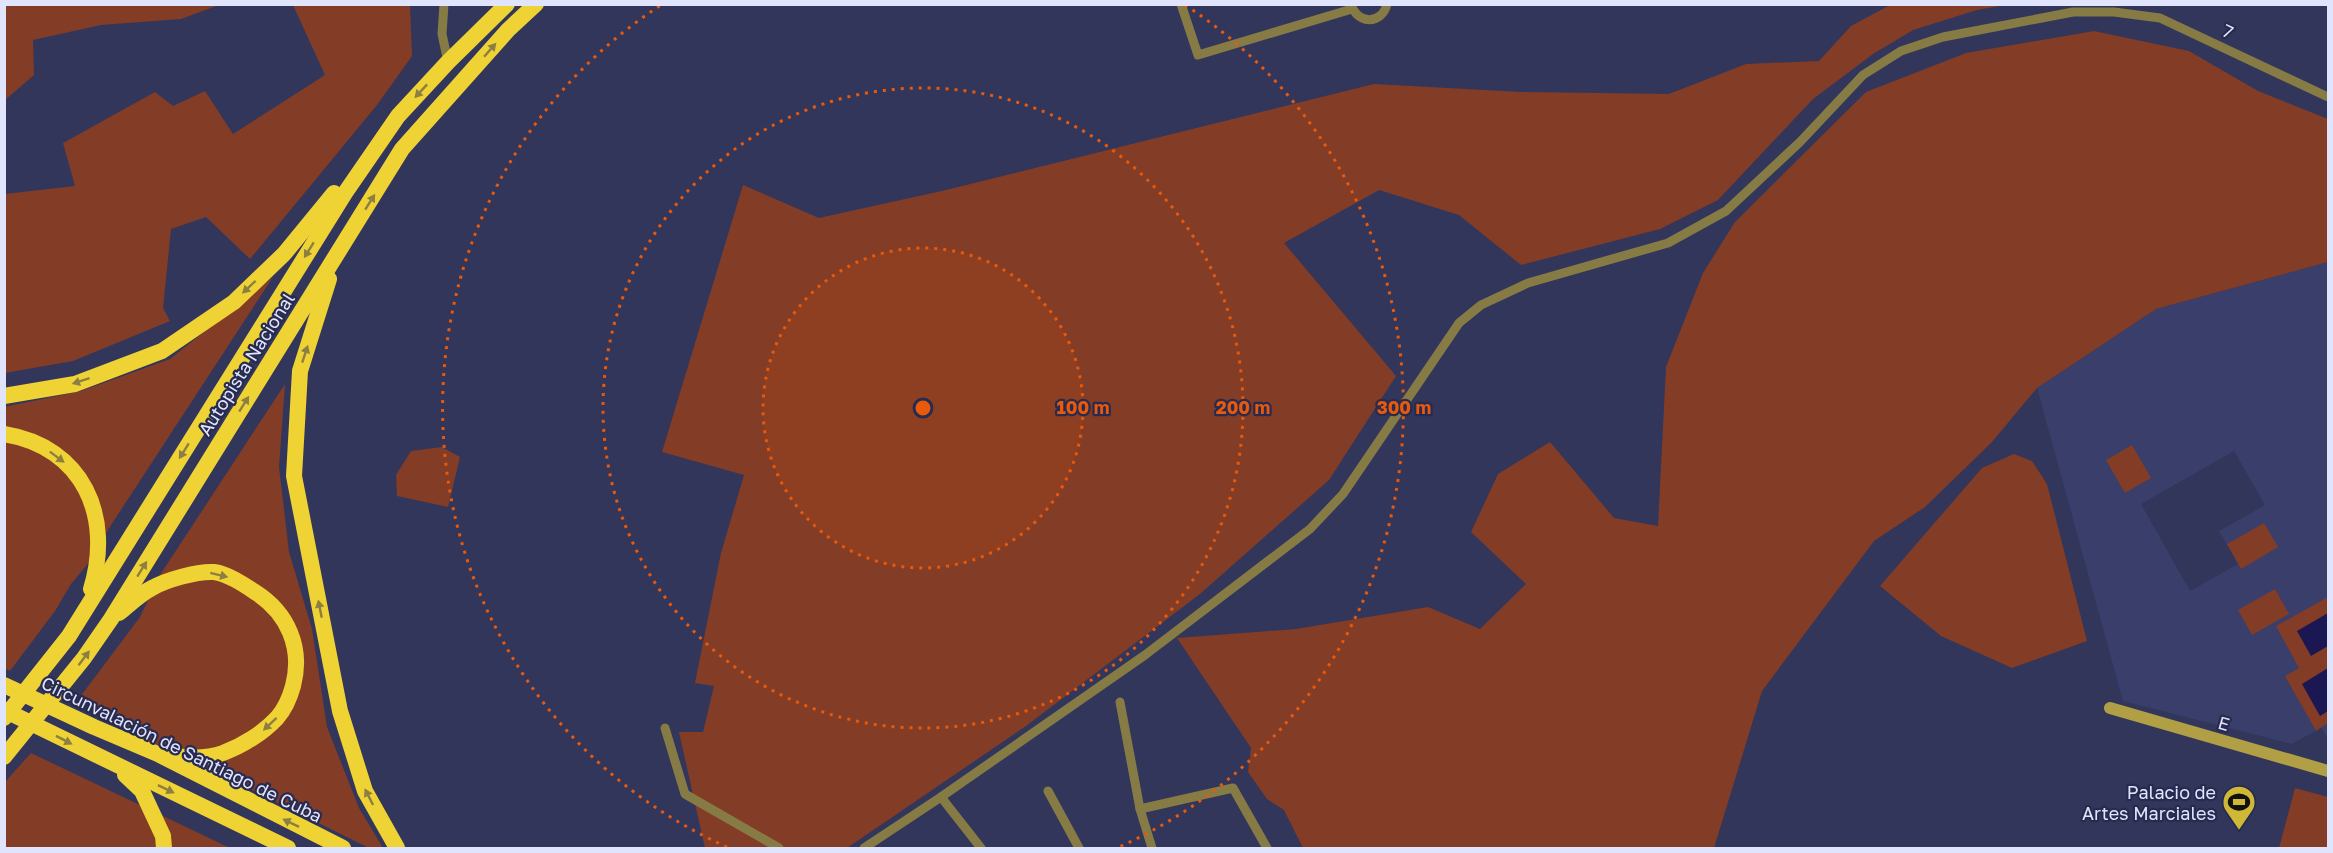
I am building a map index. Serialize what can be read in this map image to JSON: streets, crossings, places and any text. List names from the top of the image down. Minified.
{"streets":{"highway":["Autopista Nacional","Circunvalación de Santiago de Cuba"],"street":["7","E"]},"places":{"sports":["Palacio de Artes Marciales"]},"rings":["100 m","200 m","300 m"]}
